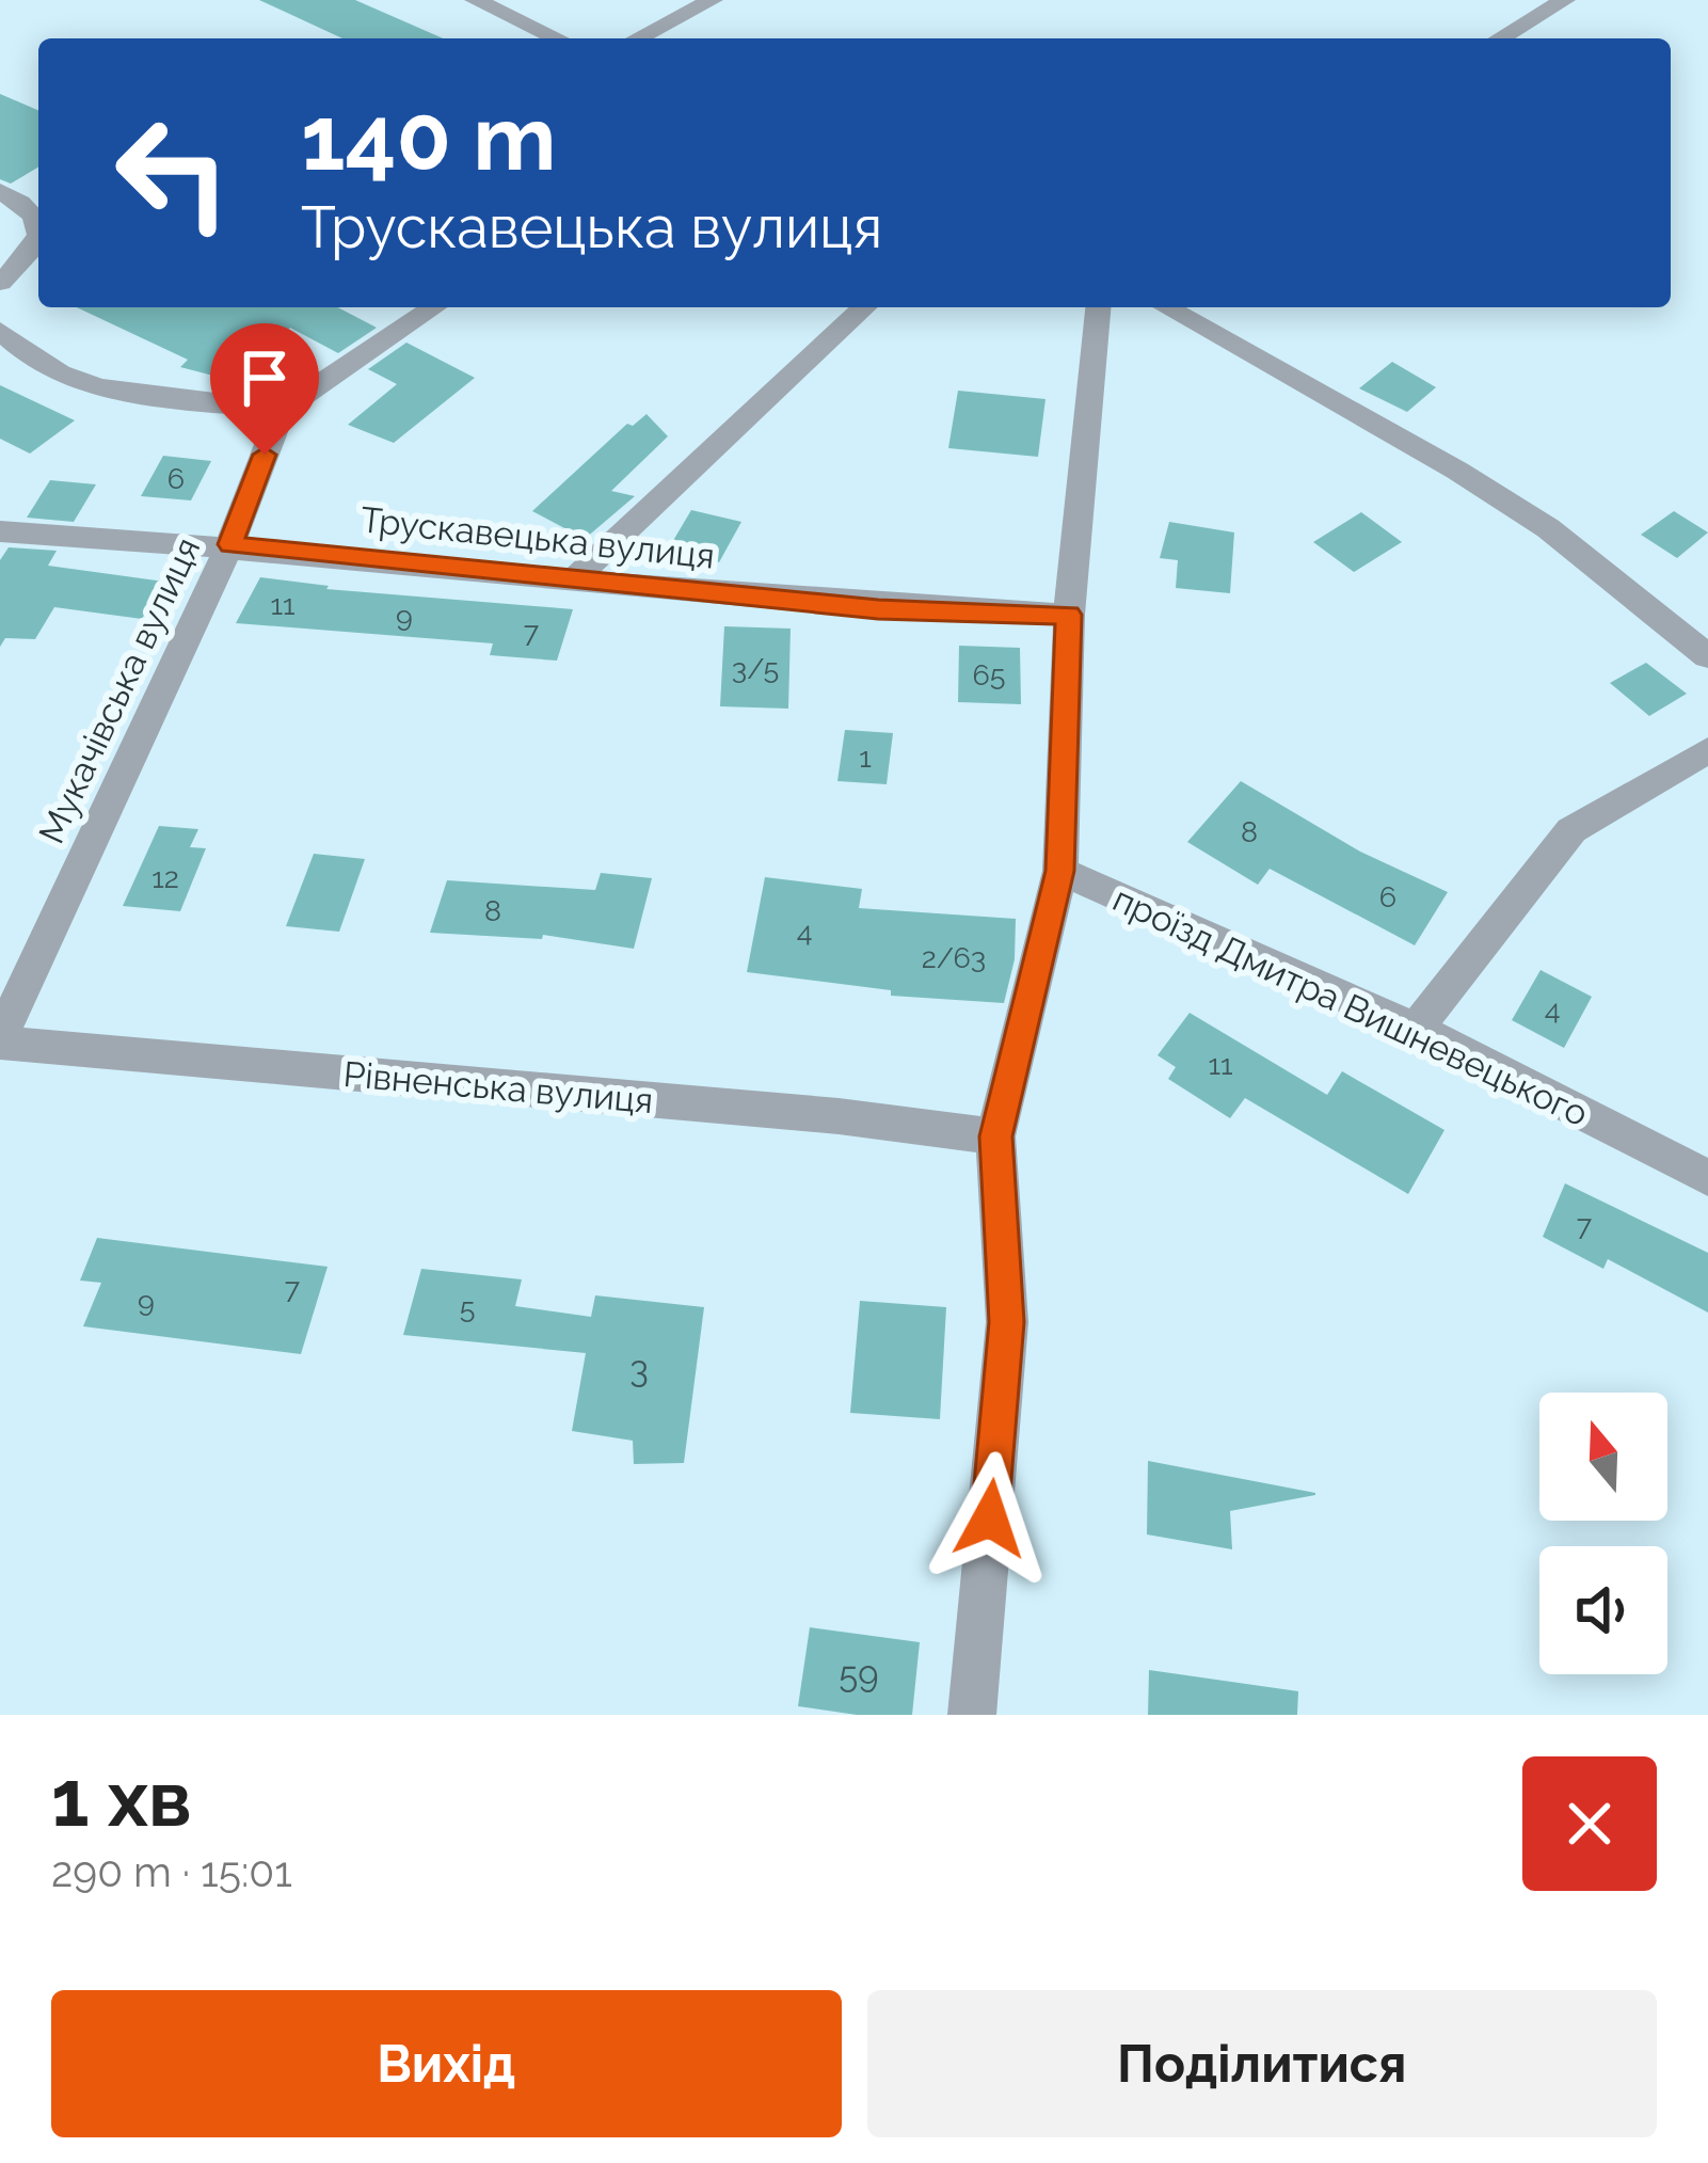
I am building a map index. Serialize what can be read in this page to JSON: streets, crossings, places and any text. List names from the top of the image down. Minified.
{"streets":{"street":["Трускавецька вулиця","Мукачівська вулиця","проїзд Дмитра Вишневецького","Рівненська вулиця"]},"crossings":[["Трускавецька вулиця","Мукачівська вулиця"],["Мукачівська вулиця","Рівненська вулиця"]],"house_numbers":["6","11","9","7","3/5","65","1","8","12","6","8","4","2/63","4","11","7","7","9","5","3","59"],"north":"top","page":{"turn":["140 m","Трускавецька вулиця"],"heading":["1 хв","290 m · 15:01"],"buttons":["Вихід","Поділитися"]}}
